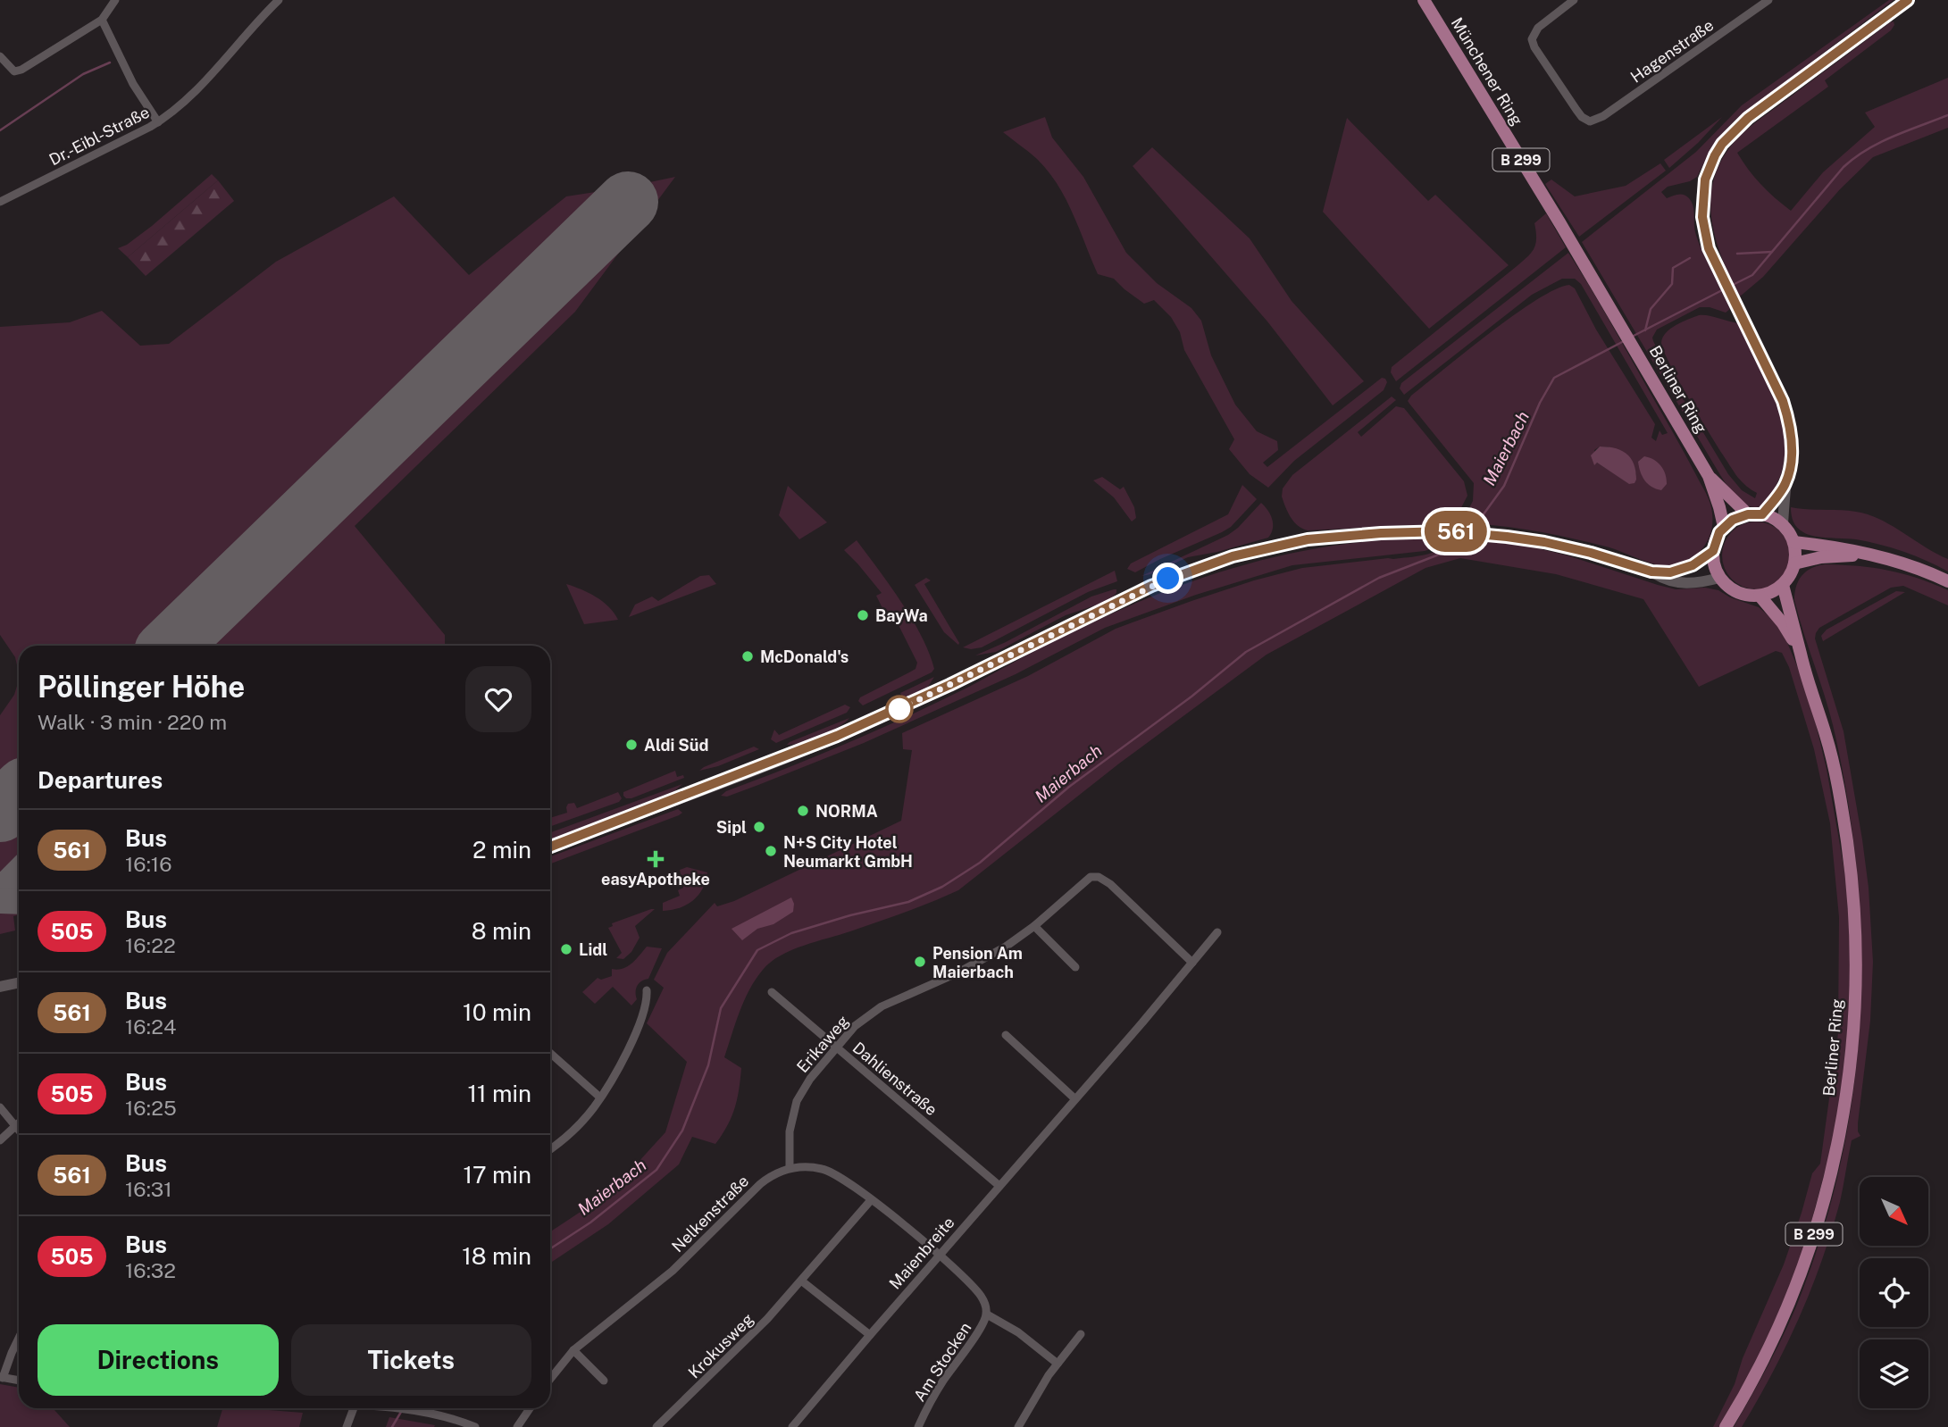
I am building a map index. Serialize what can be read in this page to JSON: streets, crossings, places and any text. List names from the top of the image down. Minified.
{"streets":{"main road":["Münchener Ring","B 299","Berliner Ring"],"street":["Hagenstraße","Dr.-Eibl-Straße","Erikaweg","Dahlienstraße","Nelkenstraße","Maienbreite","Krokusweg","Am Stocken"]},"crossings":[["Münchener Ring","Berliner Ring"],["Erikaweg","Dahlienstraße"],["Erikaweg","Nelkenstraße"],["Erikaweg","Maienbreite"],["Dahlienstraße","Maienbreite"],["Maienbreite","Am Stocken"]],"water":["Maierbach"],"places":{"other":["BayWa","McDonald's","Aldi Süd","NORMA","Sipl","N+S City Hotel Neumarkt GmbH","Lidl","Pension Am Maierbach"],"health":["easyApotheke"]},"lines":["bus line 561"],"north":"bottom right","page":{"on_map":"561","heading":[["Pöllinger Höhe","Walk · 3 min · 220 m"],"Departures"],"list":[{"mark":"561","name":"Bus","note":"16:16","value":"2 min"},{"mark":"505","name":"Bus","note":"16:22","value":"8 min"},{"mark":"561","name":"Bus","note":"16:24","value":"10 min"},{"mark":"505","name":"Bus","note":"16:25","value":"11 min"},{"mark":"561","name":"Bus","note":"16:31","value":"17 min"},{"mark":"505","name":"Bus","note":"16:32","value":"18 min"}],"buttons":["Directions","Tickets"]}}
